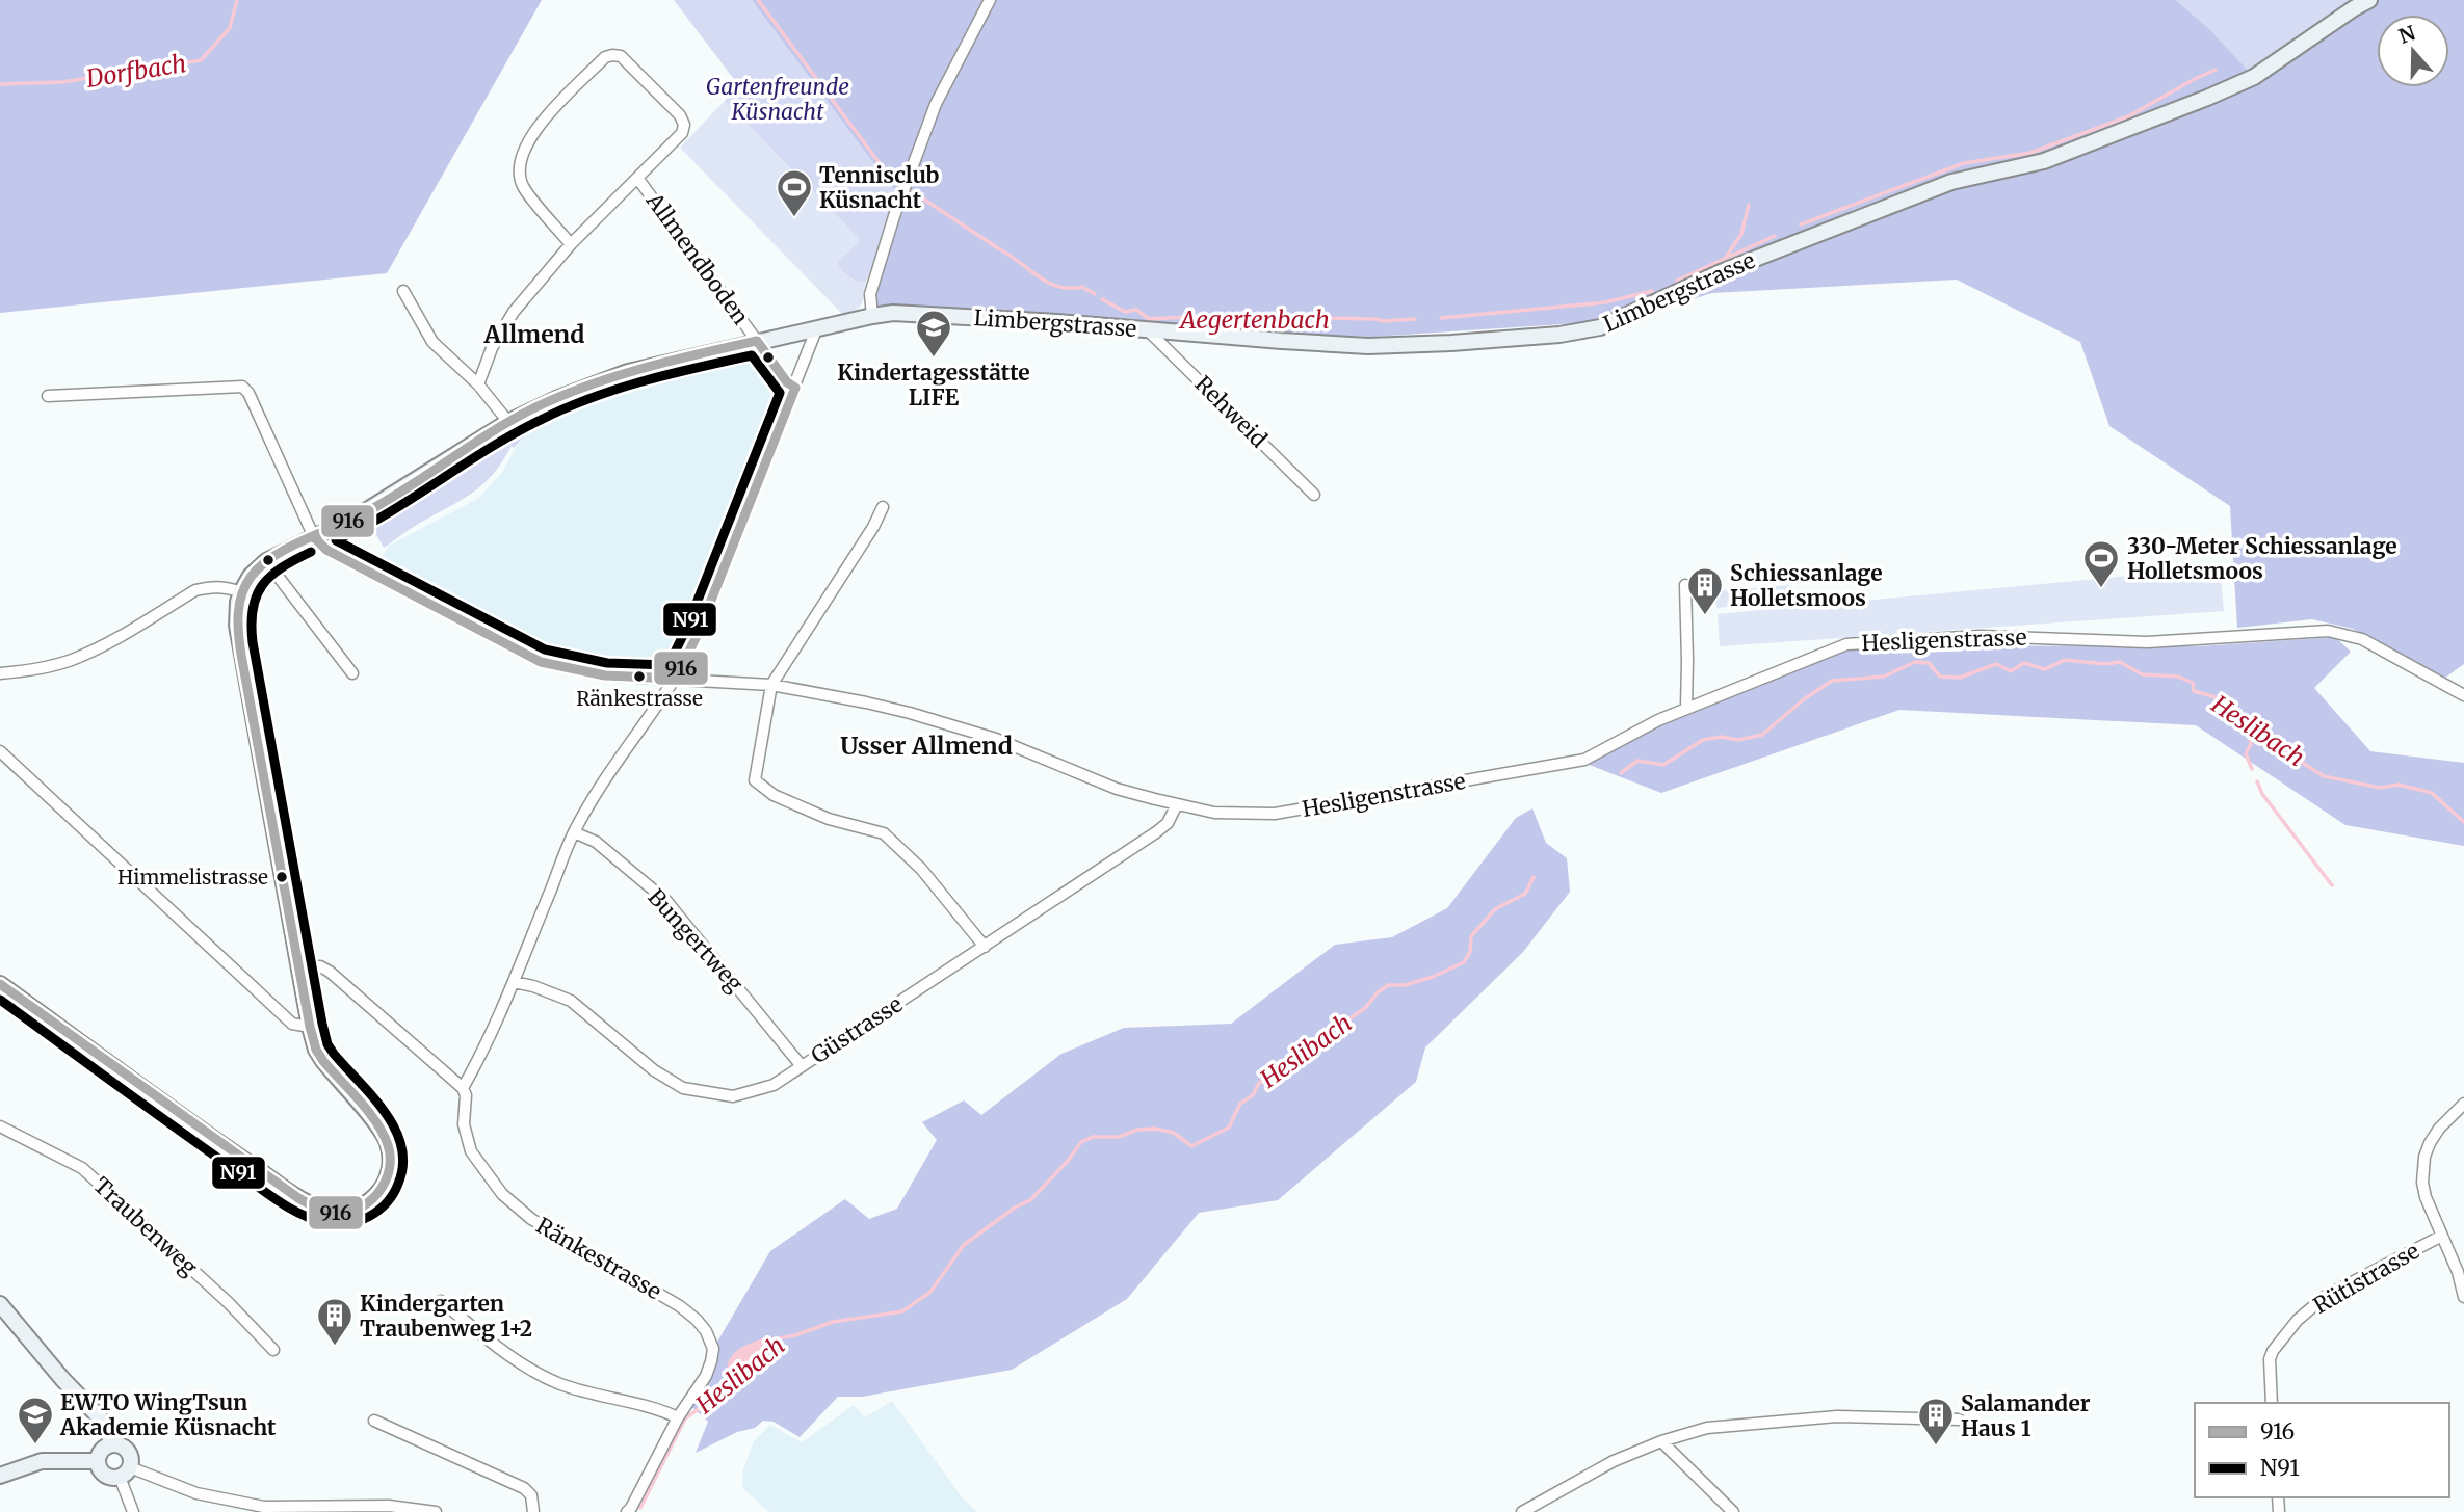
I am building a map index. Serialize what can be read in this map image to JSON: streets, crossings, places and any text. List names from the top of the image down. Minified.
{"streets":{"street":["Allmendboden","Limbergstrasse","Rehweid","Hesligenstrasse","Bungertweg","Güstrasse","Traubenweg","Ränkestrasse","Rütistrasse"]},"crossings":[["Allmendboden","Limbergstrasse"],["Limbergstrasse","Rehweid"],["Limbergstrasse","Hesligenstrasse"],["Hesligenstrasse","Güstrasse"],["Bungertweg","Güstrasse"]],"districts":["Allmend","Usser Allmend"],"water":["Dorfbach","Aegertenbach","Heslibach"],"parks":["Gartenfreunde Küsnacht"],"places":{"sports":["Tennisclub Küsnacht","330-Meter Schiessanlage Holletsmoos"],"school or university":["Kindertagesstätte LIFE","EWTO WingTsun Akademie Küsnacht"],"building":["Schiessanlage Holletsmoos","Kindergarten Traubenweg 1+2","Salamander Haus 1"],"other":["Ränkestrasse","Himmelistrasse"]},"lines":["transit line 916","transit line N91"],"legend":["916","N91"],"north":"top"}
